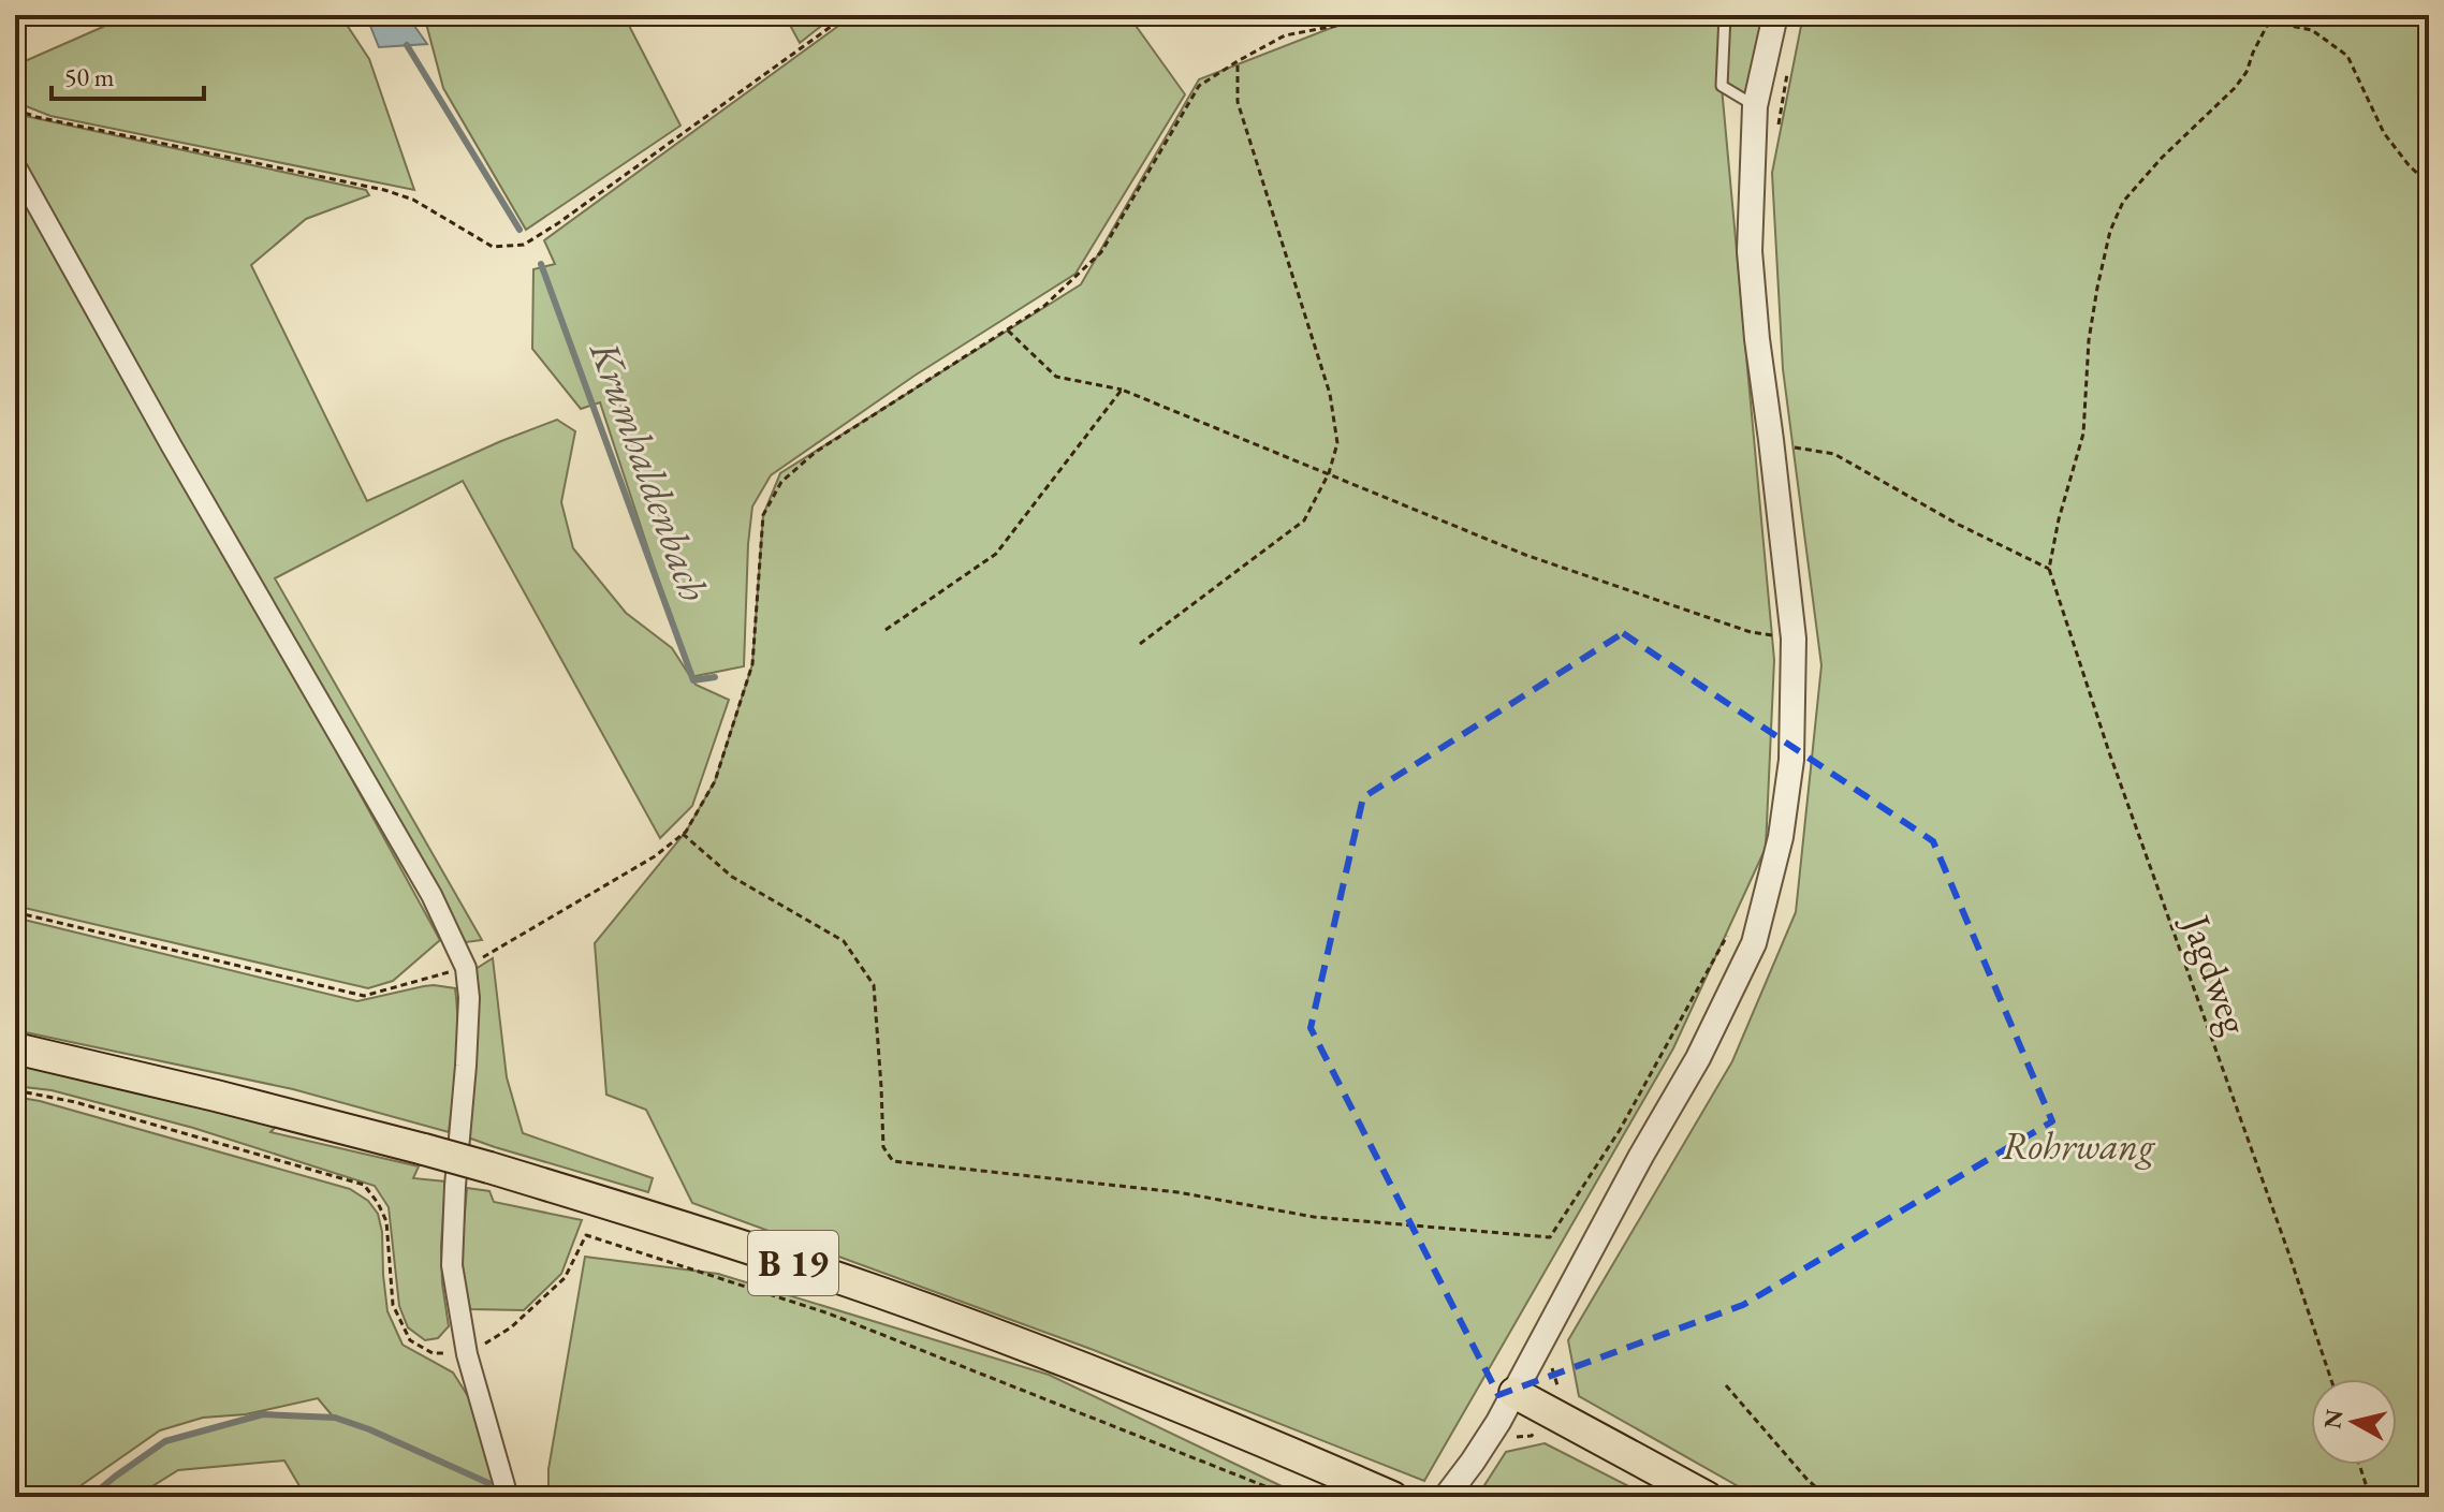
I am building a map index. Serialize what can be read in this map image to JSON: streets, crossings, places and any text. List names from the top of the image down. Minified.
{"streets":{"main road":["B 19"],"path":["Jagdweg"]},"water":["Krumhaldenbach"],"parks":["Rohrwang"],"scale_bar":"50 m","north":"left"}
